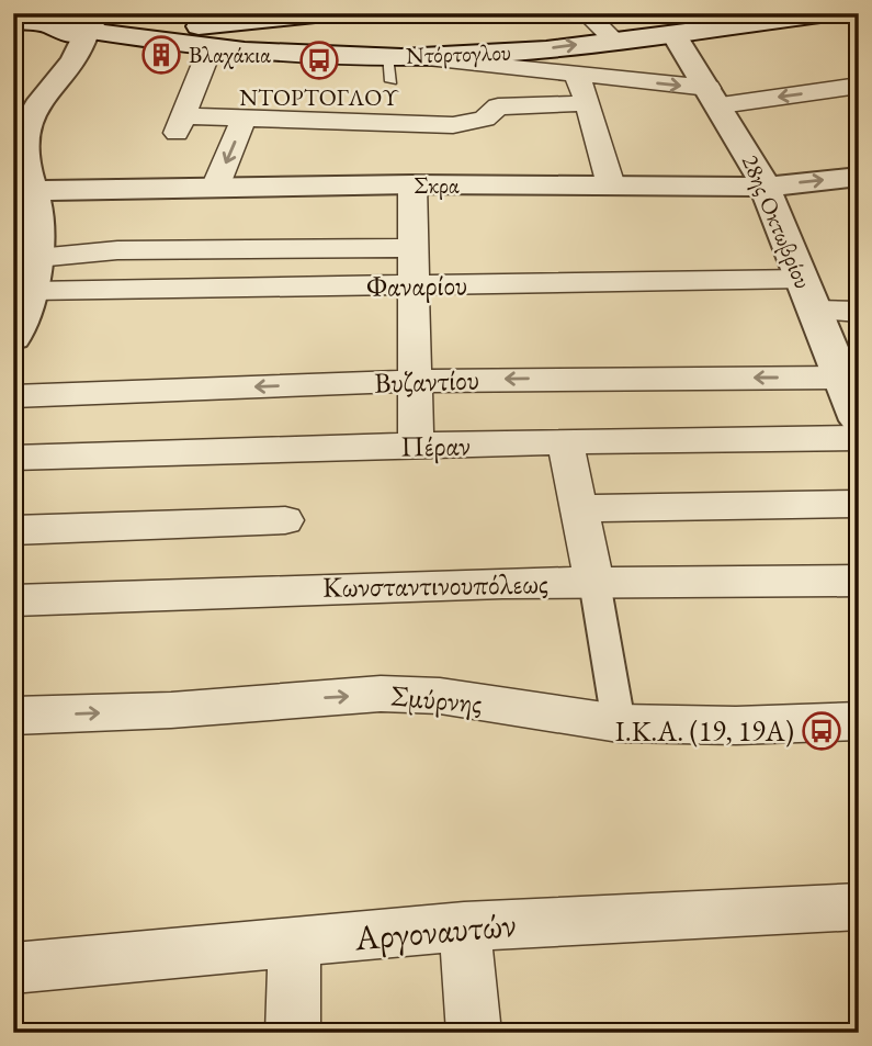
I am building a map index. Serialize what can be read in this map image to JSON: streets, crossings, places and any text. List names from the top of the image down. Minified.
{"streets":{"street":["Ντόρτογλου","Σκρα","28ης Οκτωβρίου","Φαναρίου","Βυζαντίου","Πέραν","Κωνσταντινουπόλεως","Σμύρνης","Αργοναυτών"]},"crossings":[["Ντόρτογλου","28ης Οκτωβρίου"],["Σκρα","28ης Οκτωβρίου"],["28ης Οκτωβρίου","Φαναρίου"],["28ης Οκτωβρίου","Βυζαντίου"]],"places":{"building":["Βλαχάκια"],"bus stop":["ΝΤΟΡΤΟΓΛΟΥ","Ι.Κ.Α. (19, 19Α)"]}}
